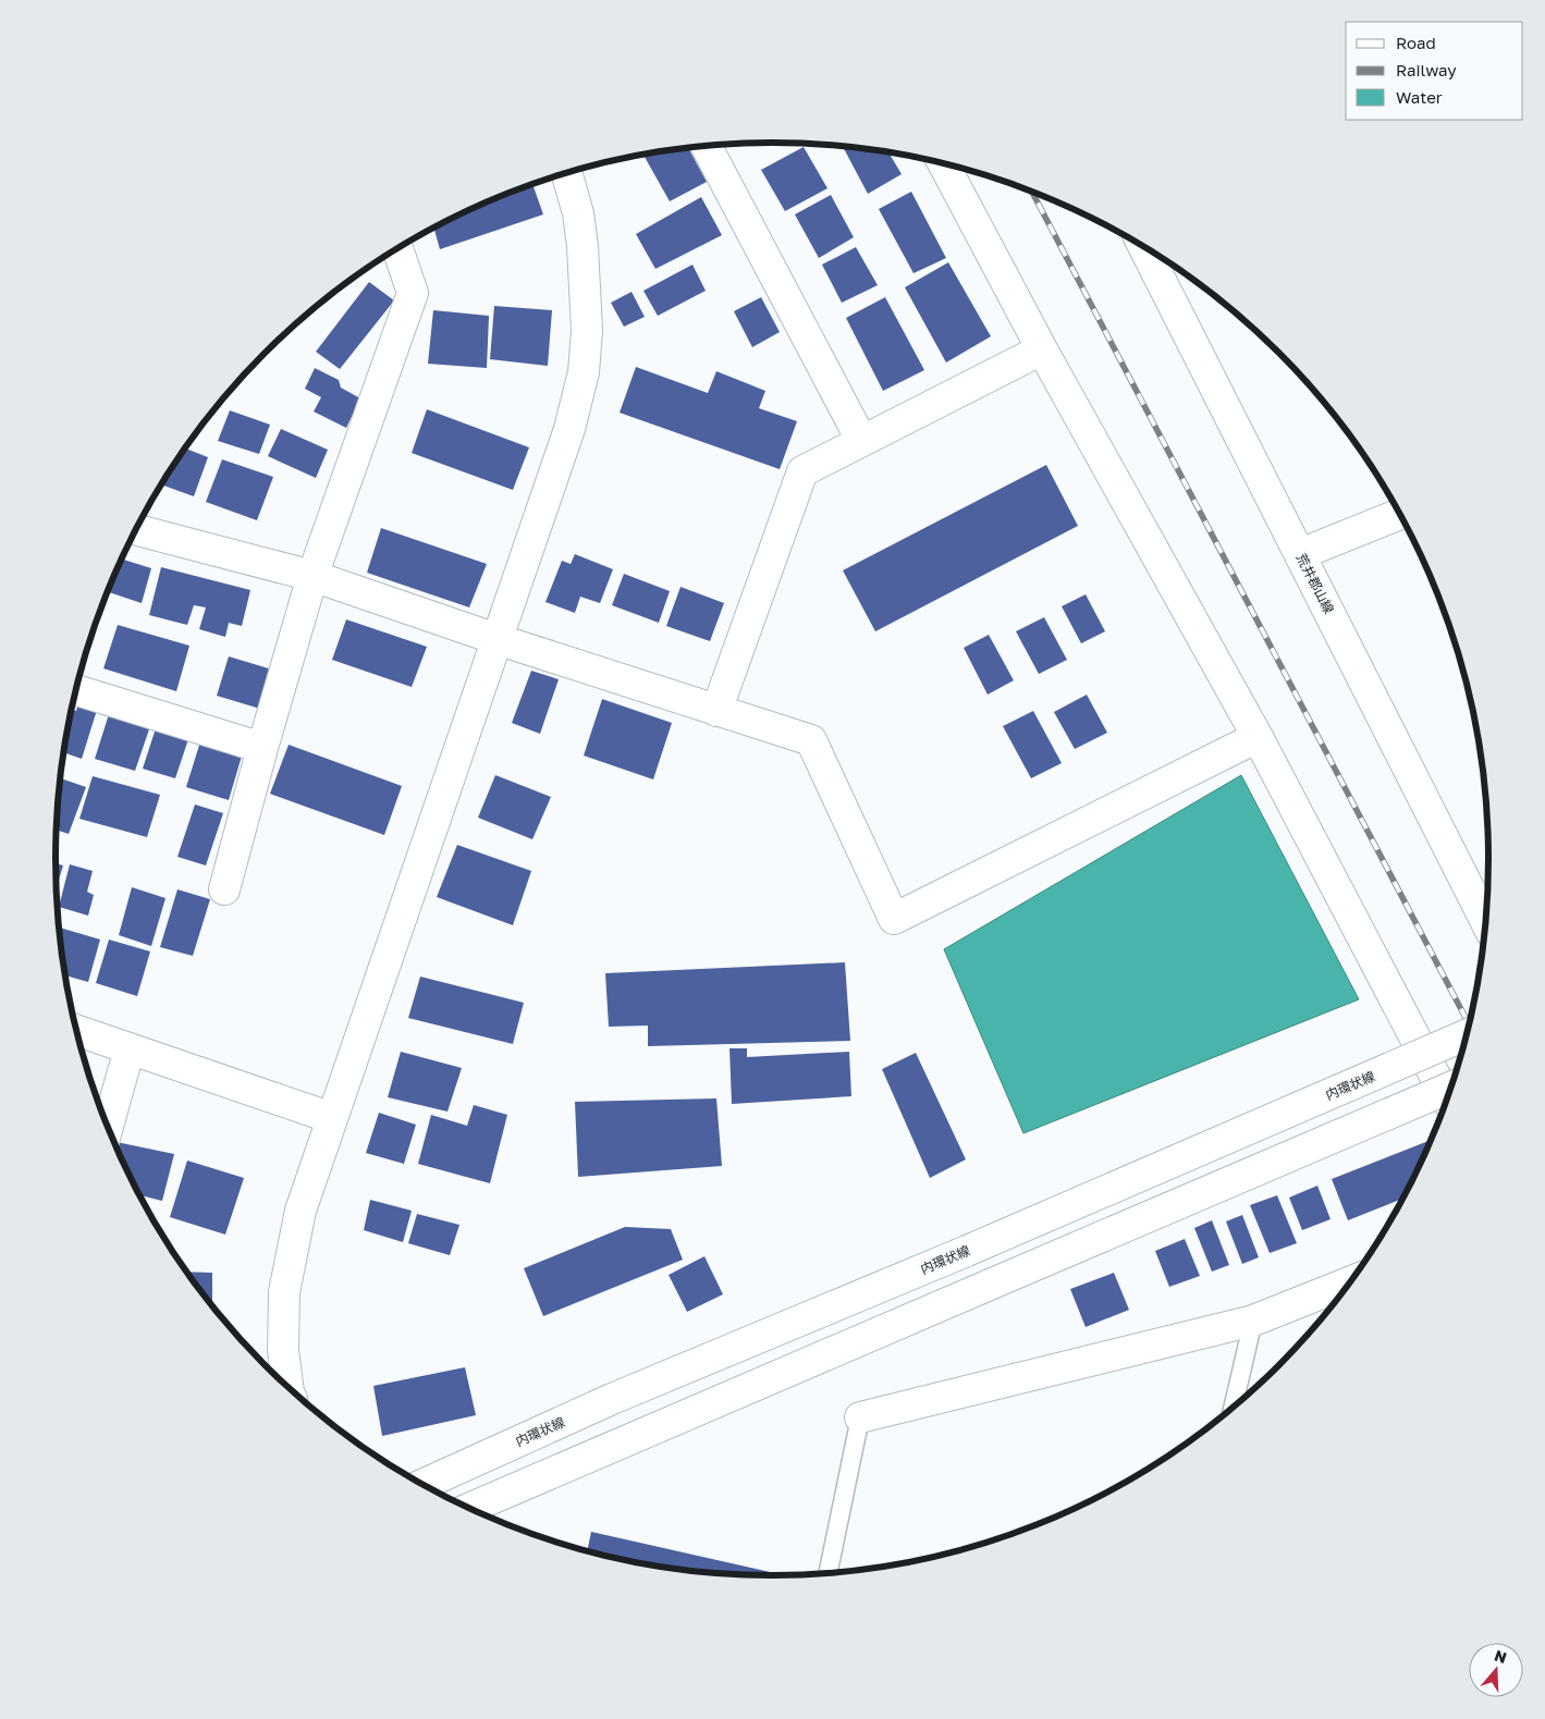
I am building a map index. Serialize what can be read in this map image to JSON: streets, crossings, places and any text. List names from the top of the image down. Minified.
{"streets":{"street":["荒井郡山線","内環状線"]},"legend":["Road","Railway","Water"],"north":"top"}
